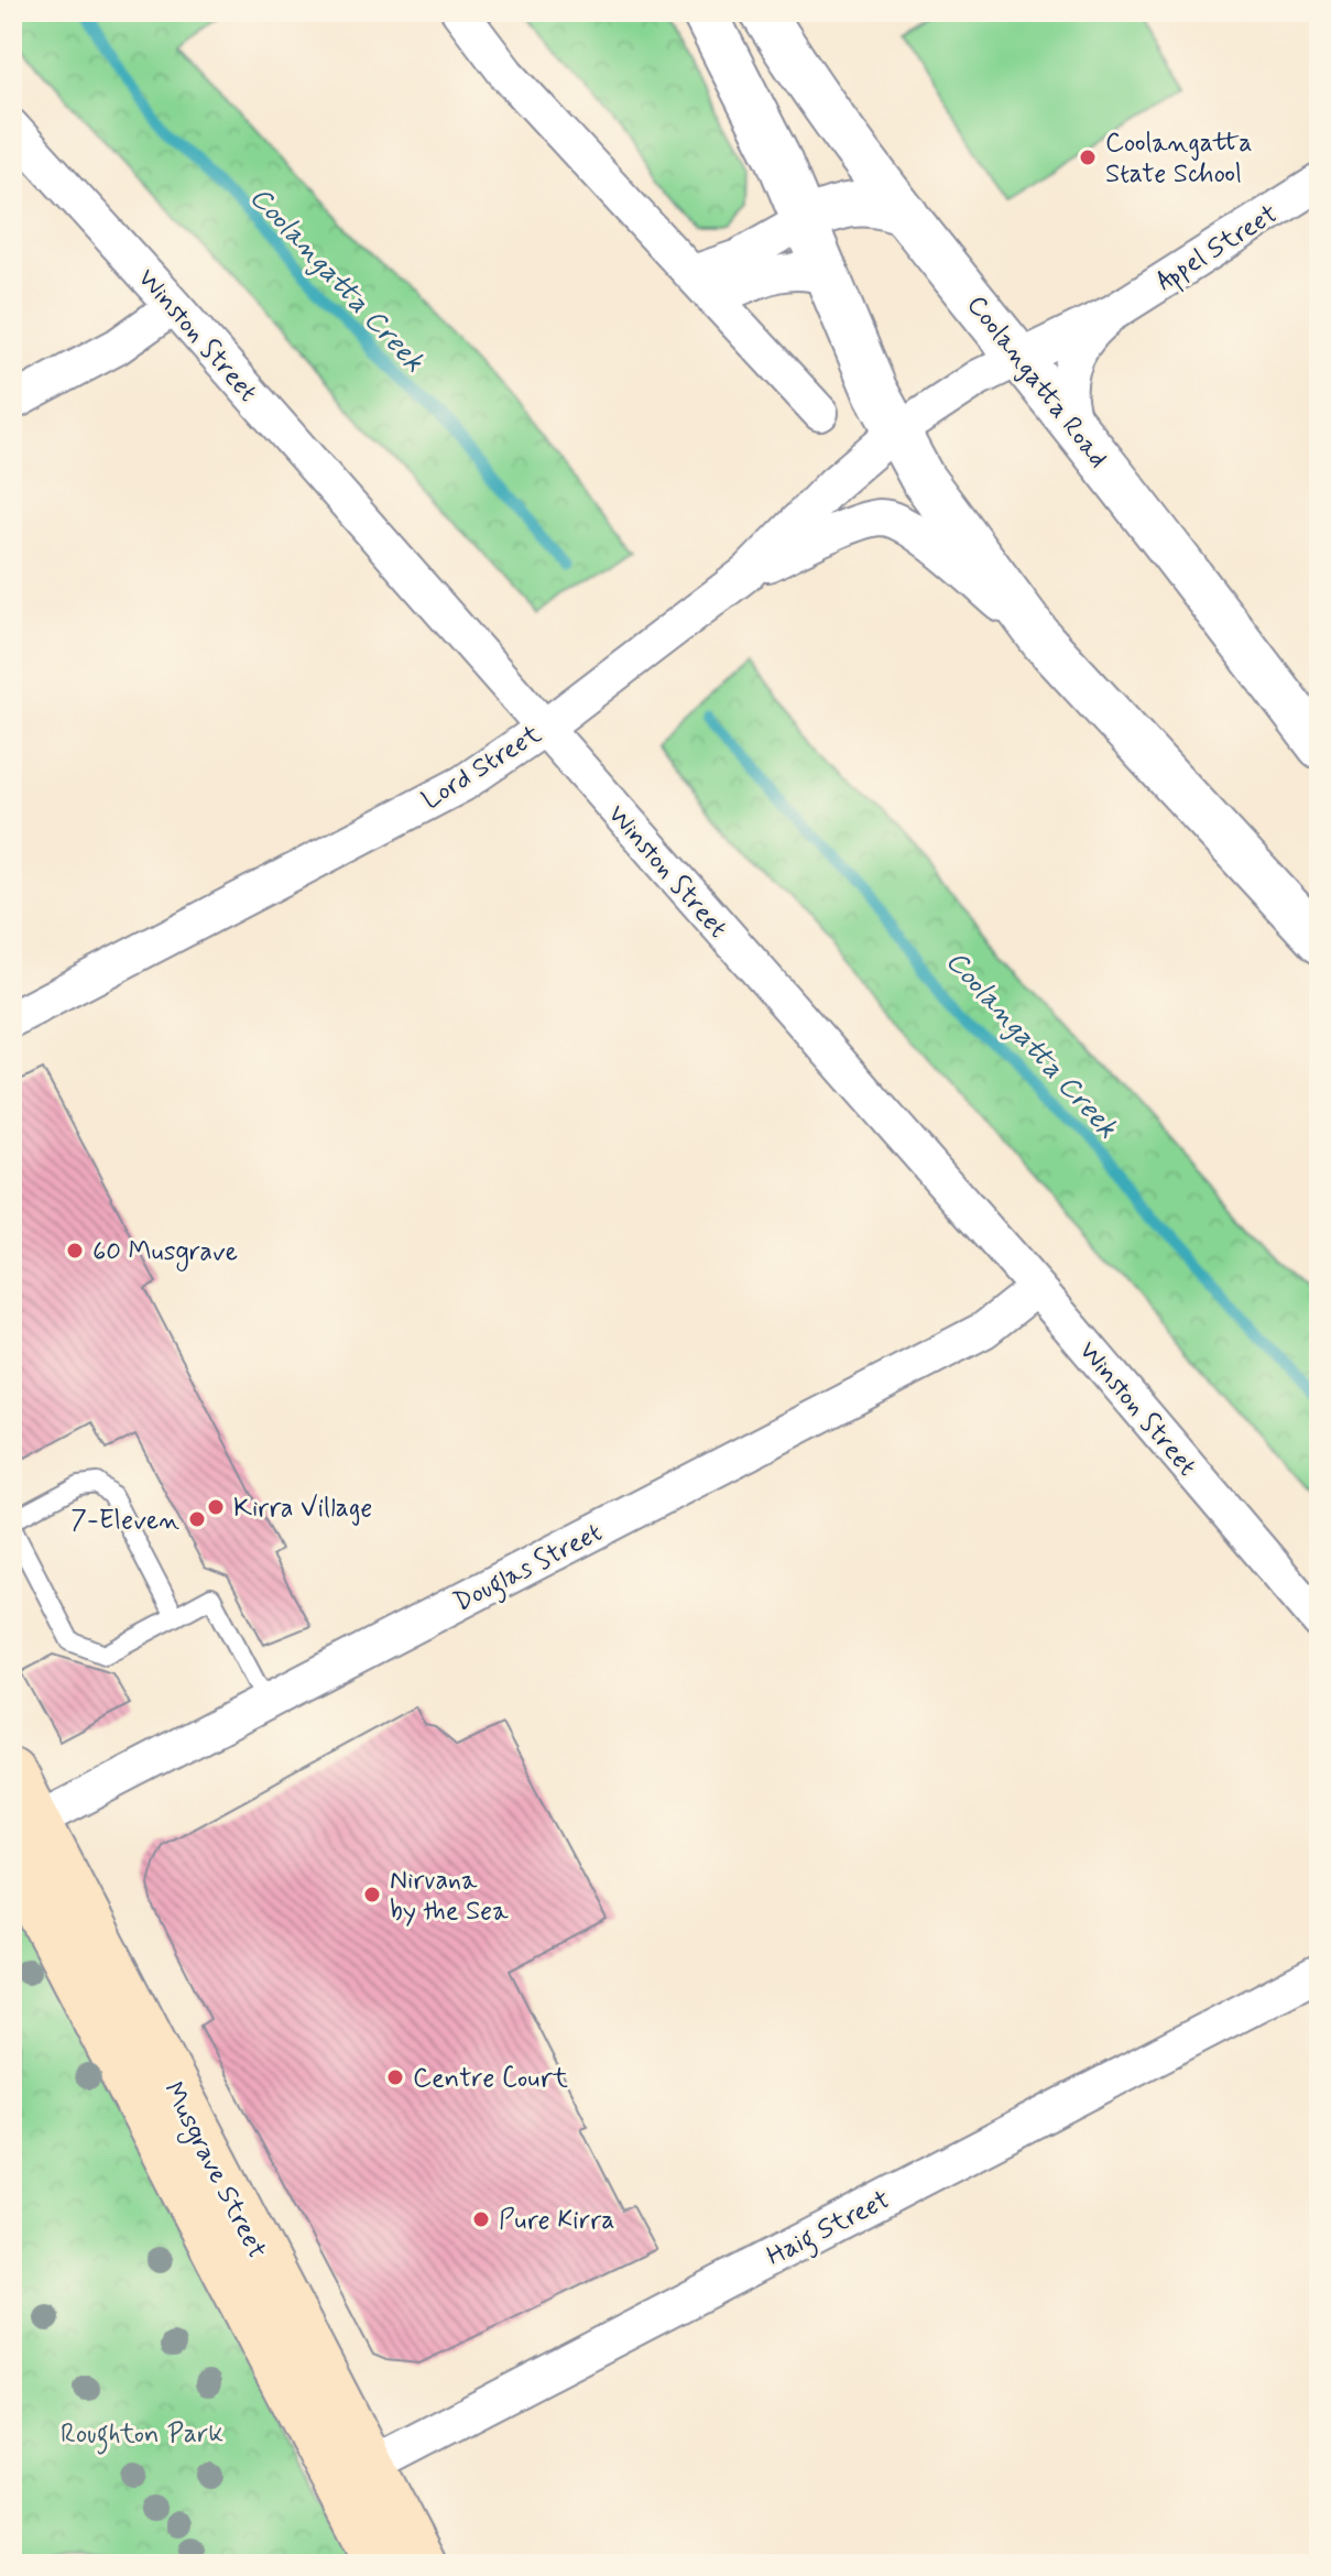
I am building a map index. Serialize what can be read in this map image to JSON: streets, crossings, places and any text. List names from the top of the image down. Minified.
{"streets":{"main road":["Musgrave Street"],"street":["Appel Street","Winston Street","Coolangatta Road","Lord Street","Douglas Street","Haig Street"]},"crossings":[["Appel Street","Coolangatta Road"],["Appel Street","Lord Street"],["Winston Street","Lord Street"],["Winston Street","Douglas Street"],["Douglas Street","Musgrave Street"],["Musgrave Street","Haig Street"]],"water":["Coolangatta Creek"],"parks":["Roughton Park"],"places":["Coolangatta State School","60 Musgrave","Kirra Village","7-Eleven","Nirvana by the Sea","Centre Court","Pure Kirra"]}
